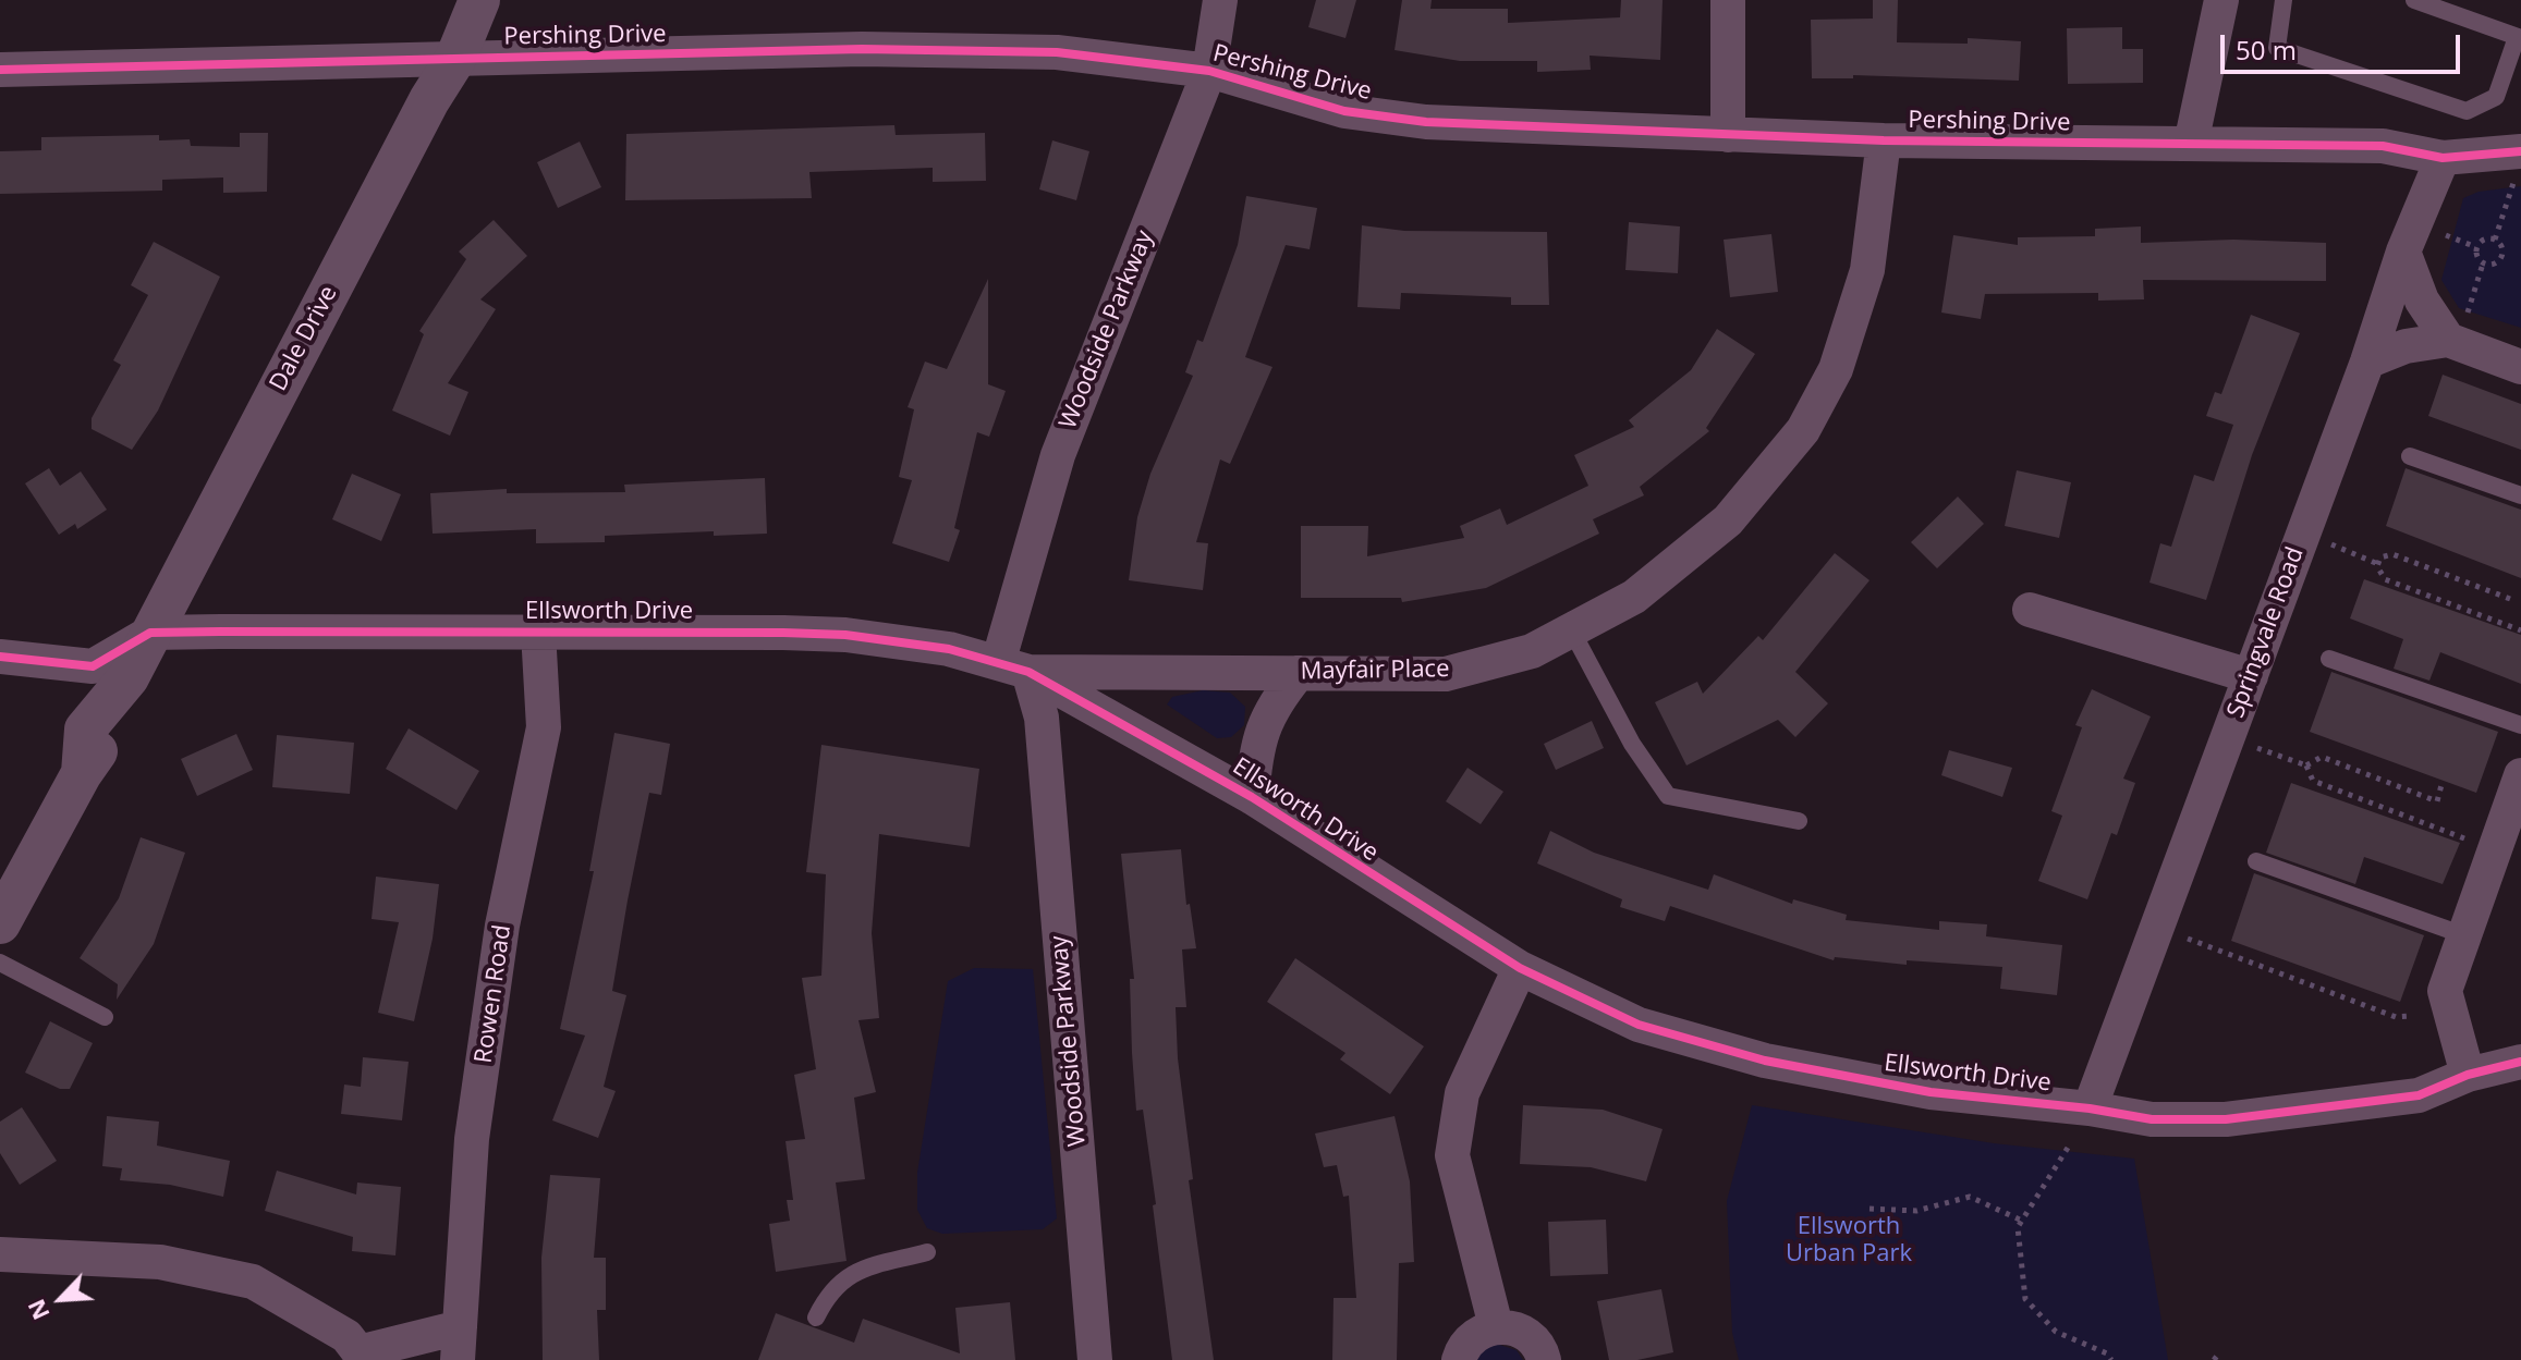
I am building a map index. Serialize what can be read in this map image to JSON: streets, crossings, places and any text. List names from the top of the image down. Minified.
{"streets":{"street":["Pershing Drive","Woodside Parkway","Dale Drive","Ellsworth Drive","Springvale Road","Mayfair Place","Rowen Road"]},"crossings":[["Pershing Drive","Woodside Parkway"],["Pershing Drive","Dale Drive"],["Pershing Drive","Springvale Road"],["Pershing Drive","Mayfair Place"],["Woodside Parkway","Ellsworth Drive"],["Woodside Parkway","Mayfair Place"],["Dale Drive","Ellsworth Drive"],["Ellsworth Drive","Springvale Road"],["Ellsworth Drive","Mayfair Place"],["Ellsworth Drive","Rowen Road"]],"parks":["Ellsworth Urban Park"],"scale_bar":"50 m","north":"bottom left"}
